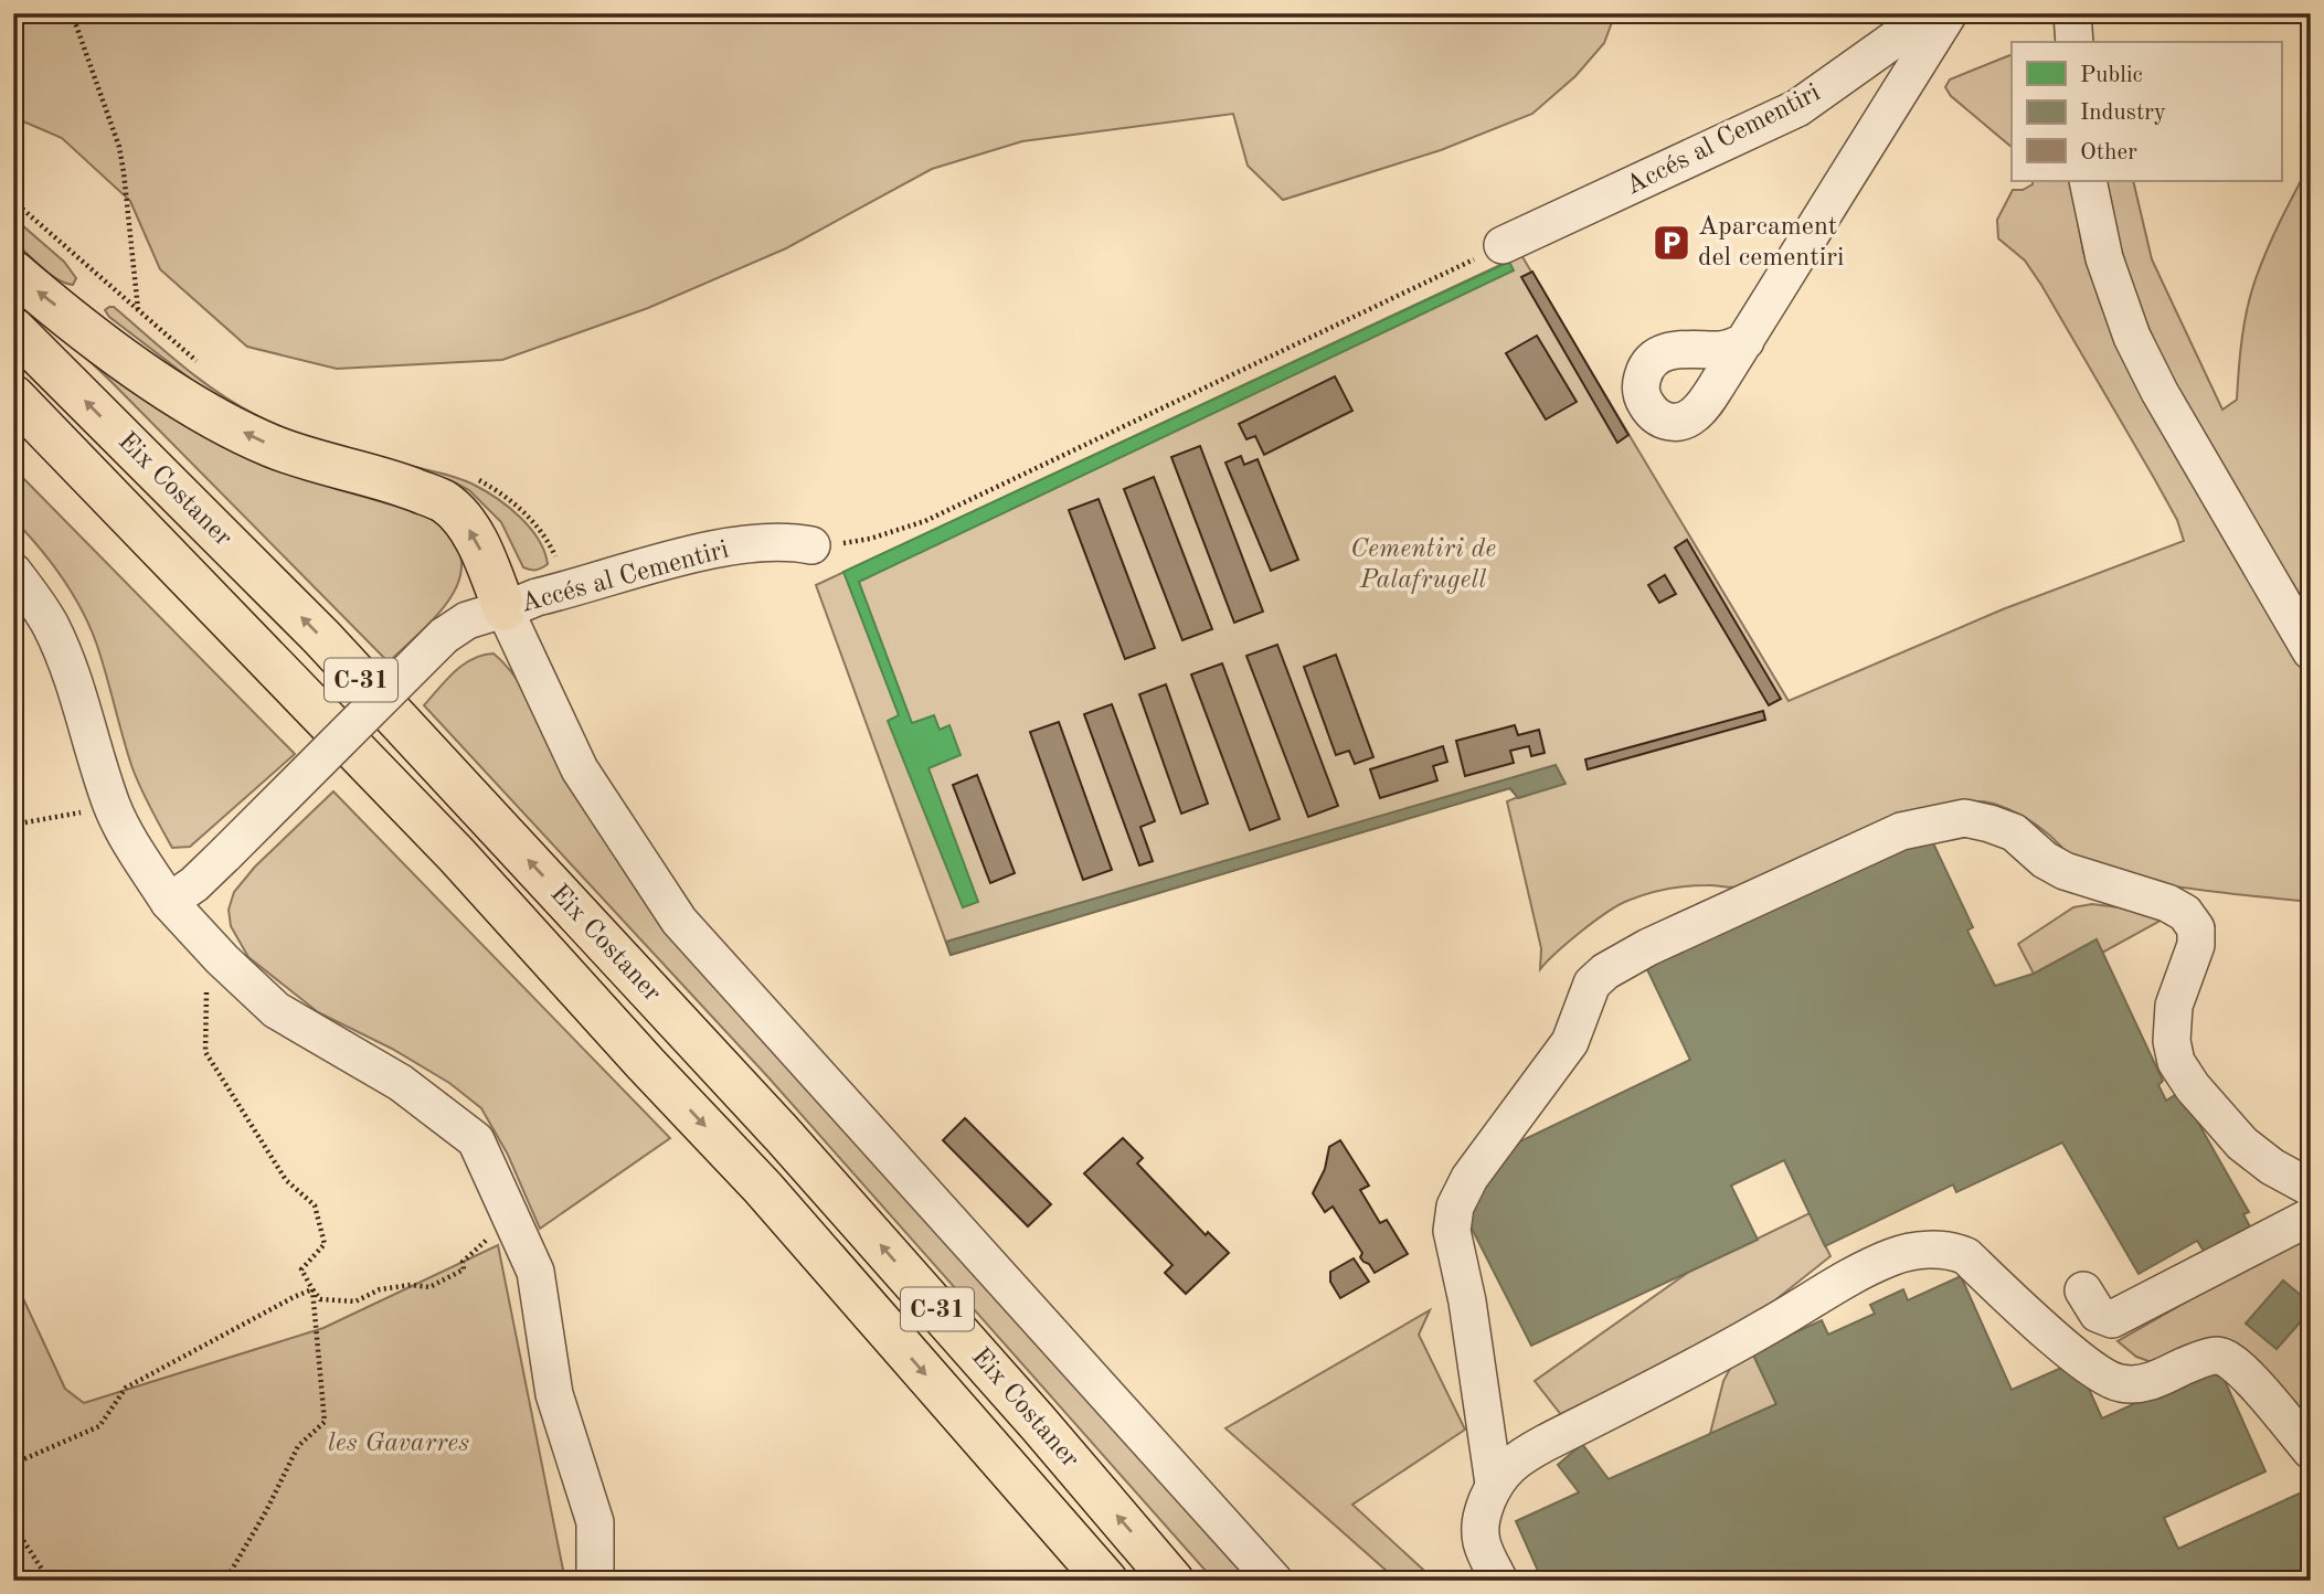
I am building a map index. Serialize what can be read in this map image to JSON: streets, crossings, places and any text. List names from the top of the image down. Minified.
{"streets":{"highway":["Eix Costaner","C-31"],"street":["Accés al Cementiri"]},"parks":["Cementiri de Palafrugell","les Gavarres"],"places":{"parking":["Aparcament del cementiri"]},"legend":["Public","Industry","Other"]}
